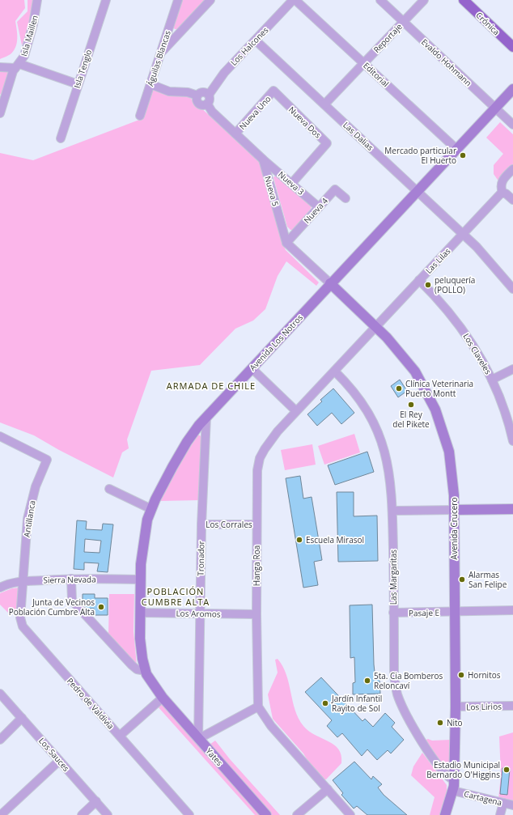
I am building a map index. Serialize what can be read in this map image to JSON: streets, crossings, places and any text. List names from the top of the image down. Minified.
{"streets":{"main road":["Crónica","Avenida Los Notros","Avenida Crucero","Yates"],"street":["Isla Maillen","Reportaje","Los Halcones","Águilas Blancas","Evaldo Hohmann","Isla Tenglo","Editorial","Nueva Uno","Nueva Dos","Las Dalias","Nueva 3","Nueva 5","Nueva 4","Las Lilas","Los Claveles","Antillanca","Los Corrales","Tronador","Hanga Roa","Las Margaritas","Sierra Nevada","Pasaje E","Los Aromos","Pedro de Valdivia","Los Lirios","Los Sauces","Cartagena"]},"crossings":[["Reportaje","Evaldo Hohmann"],["Reportaje","Editorial"],["Reportaje","Las Dalias"],["Los Halcones","Editorial"],["Los Halcones","Las Dalias"],["Evaldo Hohmann","Avenida Los Notros"],["Editorial","Avenida Los Notros"],["Nueva Uno","Nueva Dos"],["Nueva Dos","Nueva 3"],["Las Dalias","Las Lilas"],["Las Dalias","Avenida Los Notros"],["Nueva 3","Nueva 5"],["Nueva 3","Nueva 4"],["Nueva 5","Nueva 4"],["Las Lilas","Los Claveles"],["Las Lilas","Avenida Crucero"],["Las Lilas","Hanga Roa"],["Avenida Los Notros","Avenida Crucero"],["Avenida Los Notros","Tronador"],["Avenida Los Notros","Sierra Nevada"],["Avenida Los Notros","Los Aromos"],["Avenida Los Notros","Yates"],["Antillanca","Sierra Nevada"],["Antillanca","Pedro de Valdivia"],["Los Corrales","Tronador"],["Los Corrales","Hanga Roa"],["Avenida Crucero","Hanga Roa"],["Avenida Crucero","Las Margaritas"],["Avenida Crucero","Pasaje E"],["Avenida Crucero","Los Lirios"],["Avenida Crucero","Cartagena"],["Tronador","Los Aromos"],["Tronador","Yates"],["Hanga Roa","Las Margaritas"],["Hanga Roa","Los Aromos"],["Las Margaritas","Pasaje E"],["Sierra Nevada","Pedro de Valdivia"]],"districts":["ARMADA DE CHILE","POBLACIÓN CUMBRE ALTA"],"places":["Mercado particular El Huerto","peluquería (POLLO)","Clínica Veterinaria Puerto Montt","El Rey del Pikete","Escuela Mirasol","Alarmas San Felipe","Junta de Vecinos Población Cumbre Alta","Hornitos","5ta. Cia Bomberos Reloncaví","Jardín Infantil Rayito de Sol","Nito","Estadio Municipal Bernardo O'Higgins"]}
